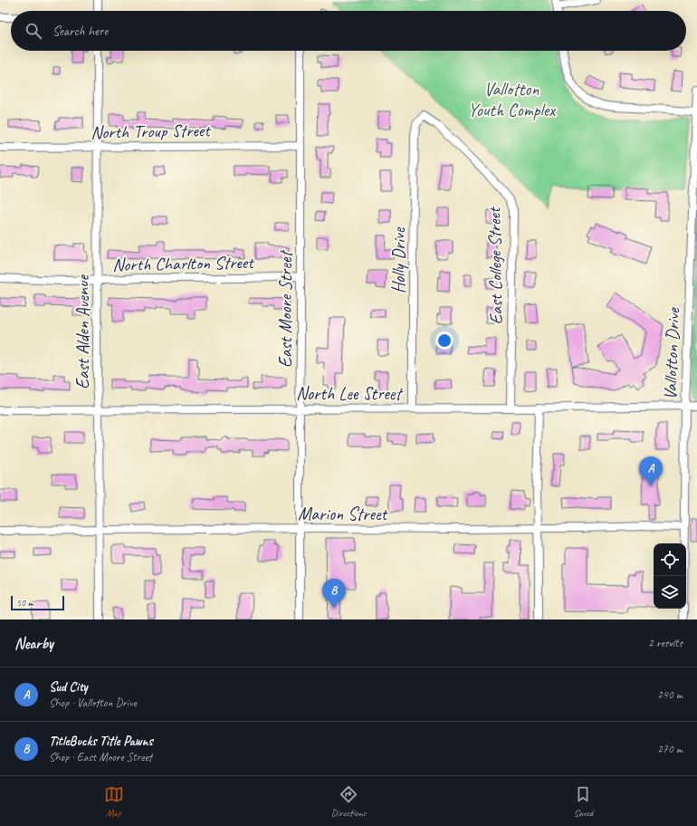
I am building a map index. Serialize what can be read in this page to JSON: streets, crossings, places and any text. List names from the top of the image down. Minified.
{"streets":{"street":["North Troup Street","Holly Drive","North Charlton Street","East College Street","East Moore Street","East Alden Avenue","Vallotton Drive","North Lee Street","Marion Street"]},"crossings":[["North Troup Street","East Moore Street"],["North Troup Street","East Alden Avenue"],["Holly Drive","East College Street"],["Holly Drive","North Lee Street"],["North Charlton Street","East Moore Street"],["North Charlton Street","East Alden Avenue"],["East College Street","North Lee Street"],["East Moore Street","North Lee Street"],["East Moore Street","Marion Street"],["East Alden Avenue","North Lee Street"],["East Alden Avenue","Marion Street"],["Vallotton Drive","North Lee Street"],["Vallotton Drive","Marion Street"]],"parks":["Vallotton Youth Complex"],"scale_bar":"50 m","page":{"search":"Search here","pins":["A","B"],"scale":"50 m","heading":["Nearby","2 results"],"list":[{"mark":"A","name":"Sud City","note":"Shop · Vallotton Drive","value":"240 m"},{"mark":"B","name":"TitleBucks Title Pawns","note":"Shop · East Moore Street","value":"270 m"}],"nav":["Map","Directions","Saved"]}}
